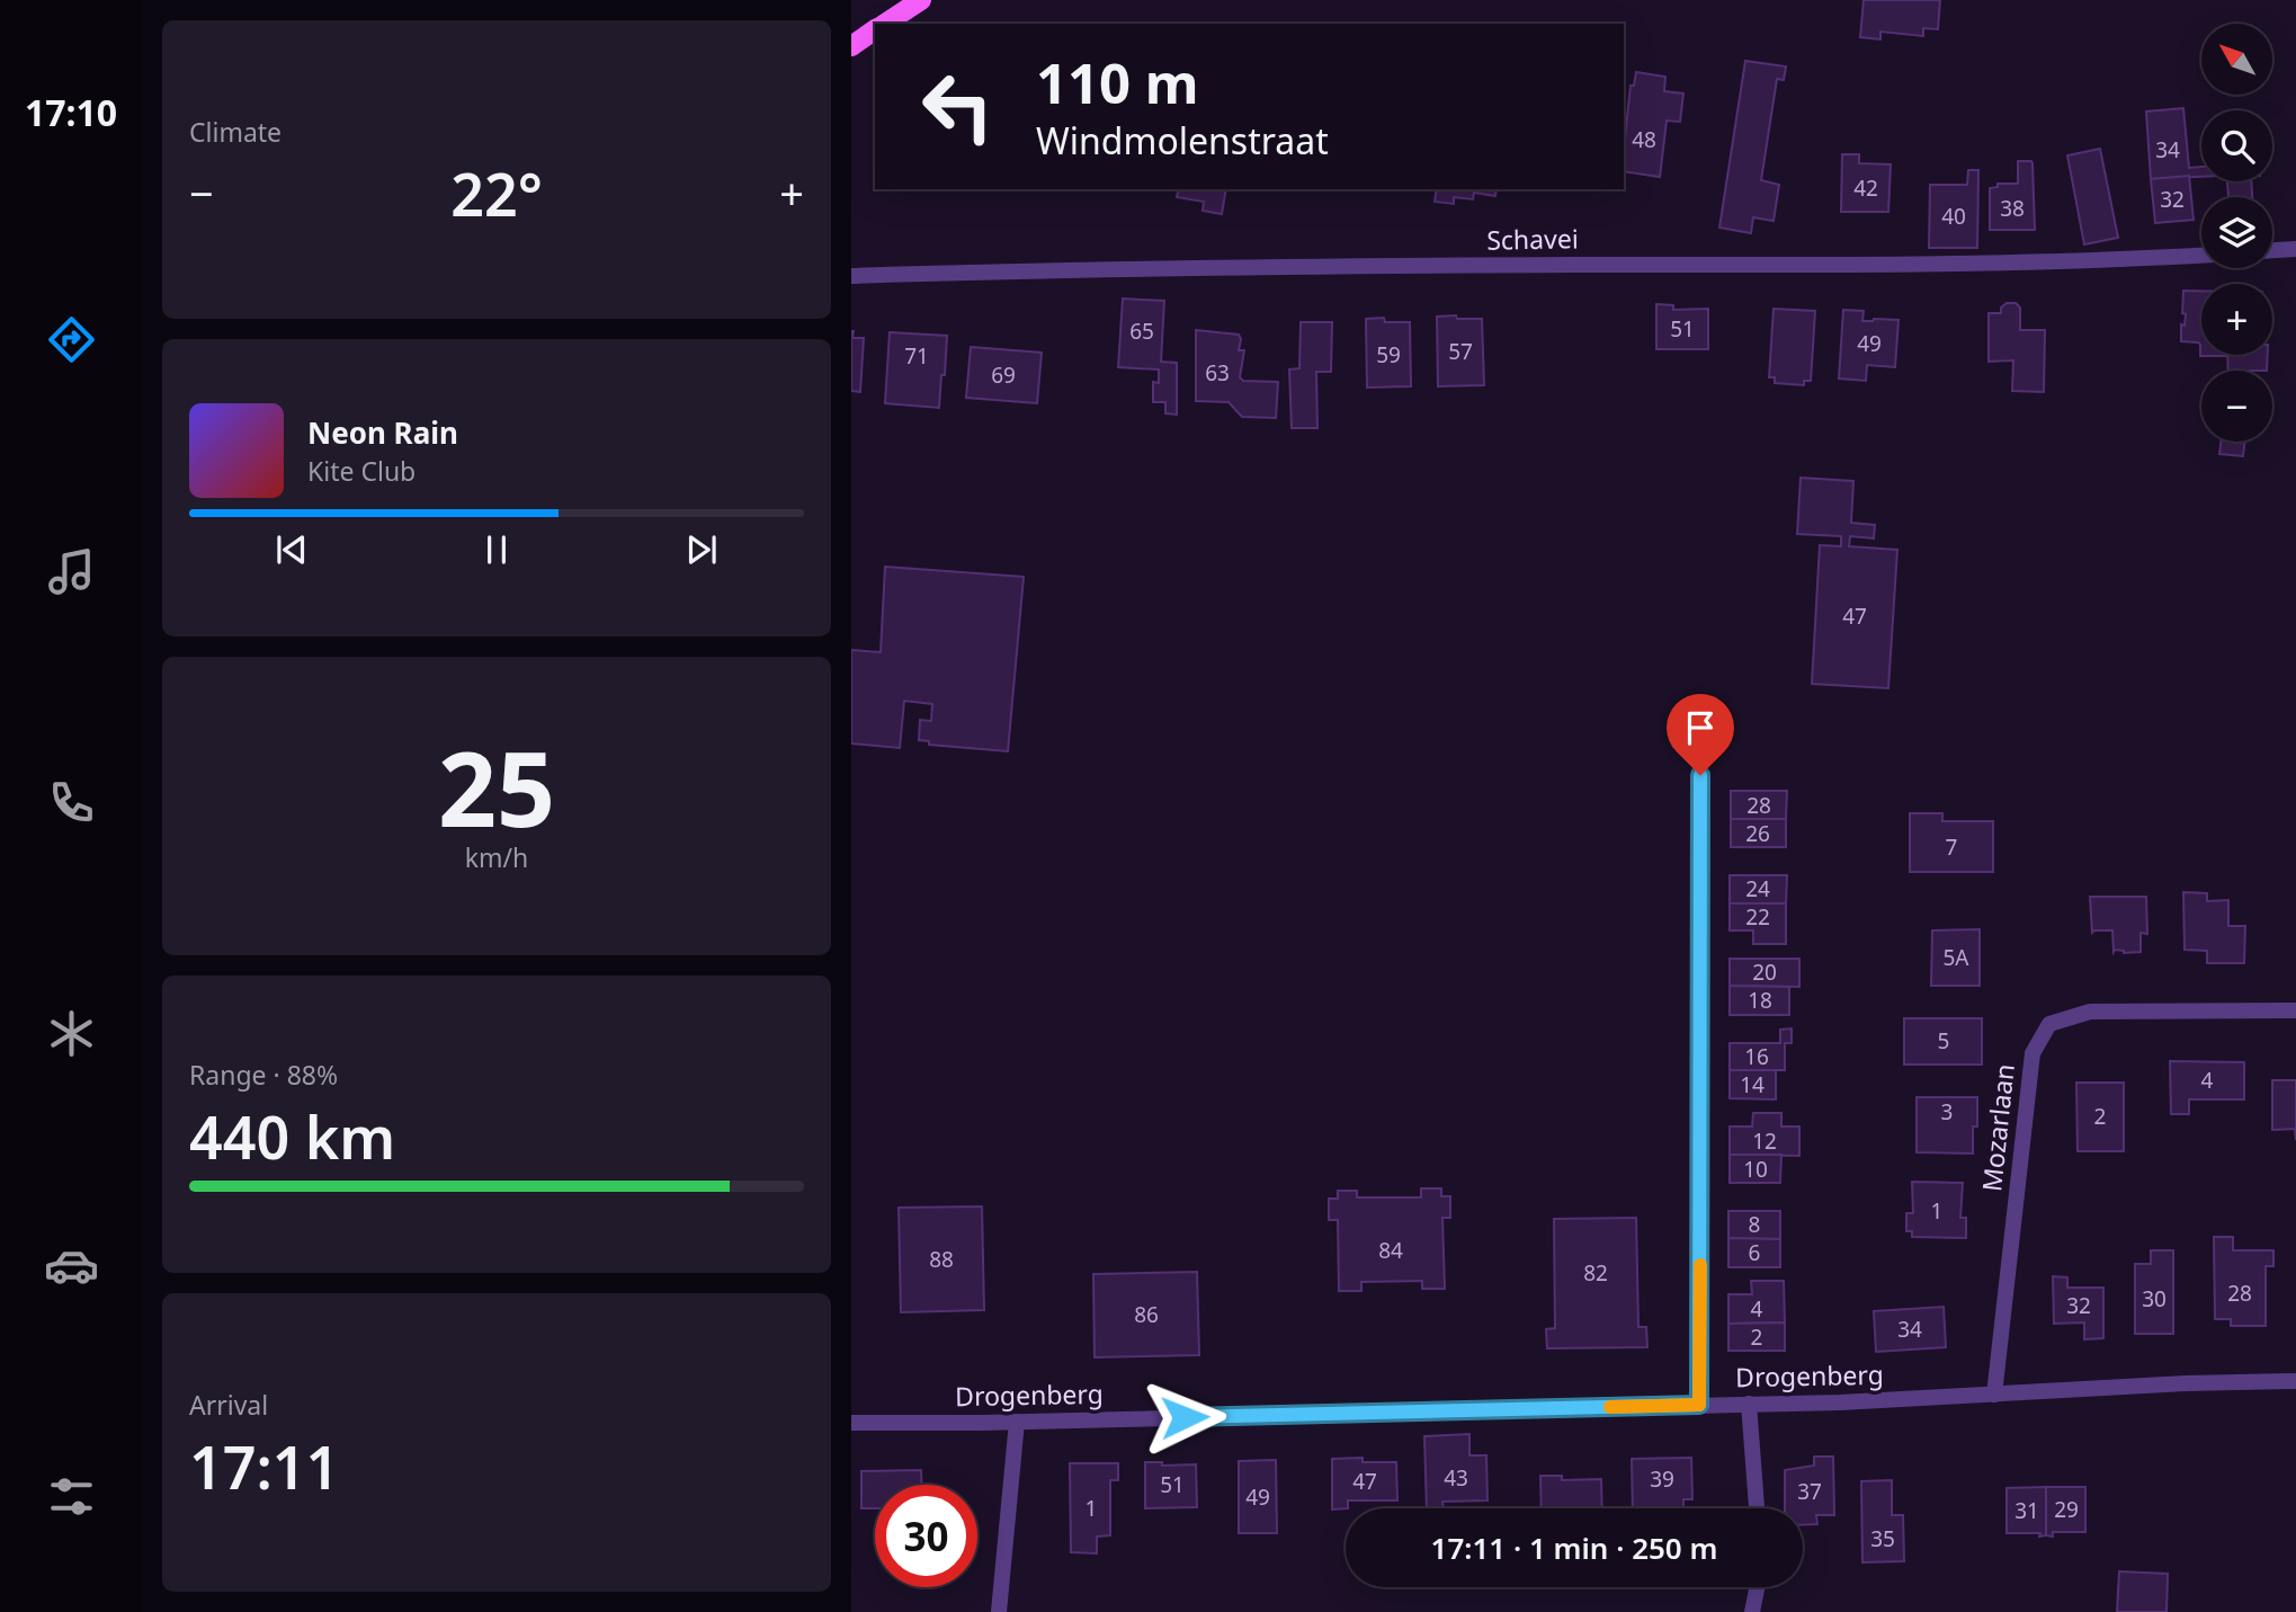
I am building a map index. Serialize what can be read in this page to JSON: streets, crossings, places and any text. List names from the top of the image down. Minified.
{"streets":{"street":["Schavei","Mozarlaan","Drogenberg"]},"crossings":[["Mozarlaan","Drogenberg"]],"house_numbers":["48","34","42","32","38","40","51","65","49","57","59","71","63","69","47","28","26","7","24","22","5A","20","18","5","16","4","14","3","2","12","10","1","8","84","6","88","82","28","30","32","4","86","34","2","43","39","47","51","37","49","1","29","31","35"],"north":"top left","page":{"tabs":"17:10","tile":["Climate",["25","km/h"],["Range · 88%","440 km"],["Arrival","17:11"]],"map_buttons":["+","−"],"turn":["110 m","Windmolenstraat"],"heat":["−","22°","+"],"song":["Neon Rain","Kite Club"],"limit":"30","trip":"17:11 · 1 min · 250 m"}}
